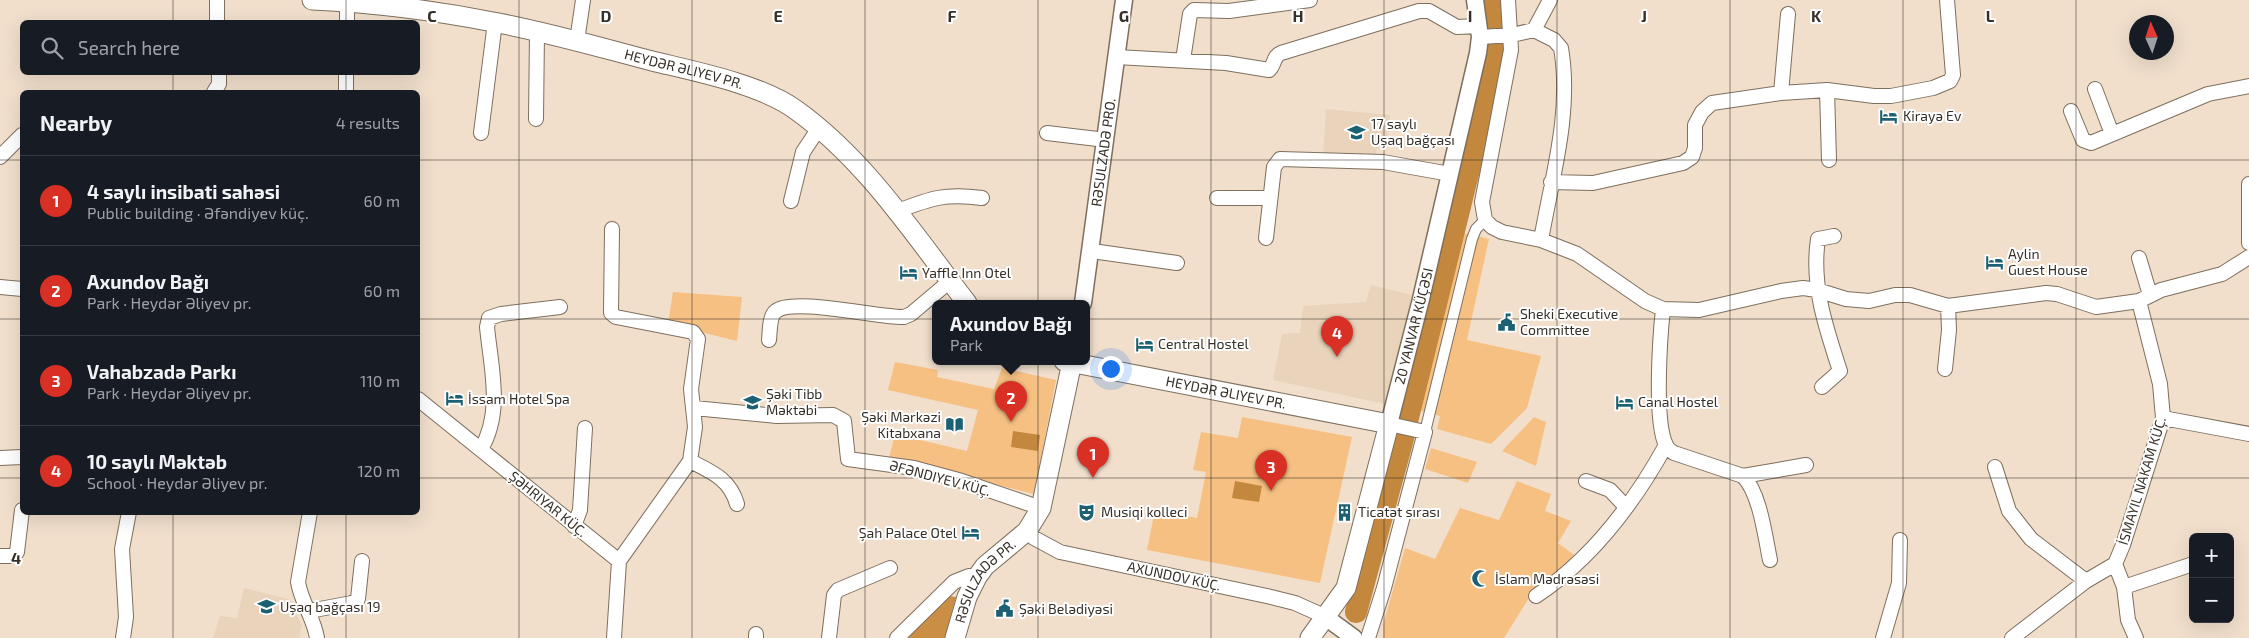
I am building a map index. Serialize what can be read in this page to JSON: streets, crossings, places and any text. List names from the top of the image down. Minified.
{"streets":{"main road":["HEYDƏR ƏLIYEV PR.","20 YANVAR KÜÇƏSI","RƏSULZADƏ PR."],"street":["RƏSULZADƏ PRO.","ƏFƏNDIYEV KÜÇ.","ŞƏHRIYAR KÜÇ.","AXUNDOV KÜÇ."]},"crossings":[["HEYDƏR ƏLIYEV PR.","20 YANVAR KÜÇƏSI"],["20 YANVAR KÜÇƏSI","AXUNDOV KÜÇ."],["ƏFƏNDIYEV KÜÇ.","RƏSULZADƏ PR."],["AXUNDOV KÜÇ.","RƏSULZADƏ PR."]],"places":{"hotel":["Kirayə Ev","Aylin Guest House","Yaffle Inn Otel","Central Hostel","İssam Hotel Spa","Canal Hostel","Şah Palace Otel"],"school or university":["17 saylı Uşaq bağçası","Şəki Tibb Məktəbi","Uşaq bağçası 19"],"public building":["Sheki Executive Committee","Şəki Belədiyəsi"],"library":["Şəki Mərkəzi Kitabxana"],"theatre":["Musiqi kolleci"],"building":["Ticatət sırası"],"mosque":["İslam Mədrəsəsi"]},"north":"top","page":{"search":"Search here","heading":["Nearby","4 results"],"list":[{"mark":"1","name":"4 saylı insibati sahəsi","note":"Public building · Əfəndiyev küç.","value":"60 m"},{"mark":"2","name":"Axundov Bağı","note":"Park · Heydər Əliyev pr.","value":"60 m"},{"mark":"3","name":"Vahabzadə Parkı","note":"Park · Heydər Əliyev pr.","value":"110 m"},{"mark":"4","name":"10 saylı Məktəb","note":"School · Heydər Əliyev pr.","value":"120 m"}],"popup":["Axundov Bağı","Park"],"pins":["4","2","1","3"],"map_buttons":["+","−"]},"grid":{"columns":["C","D","E","F","G","H","I","J","K","L"],"rows":["4"]}}
